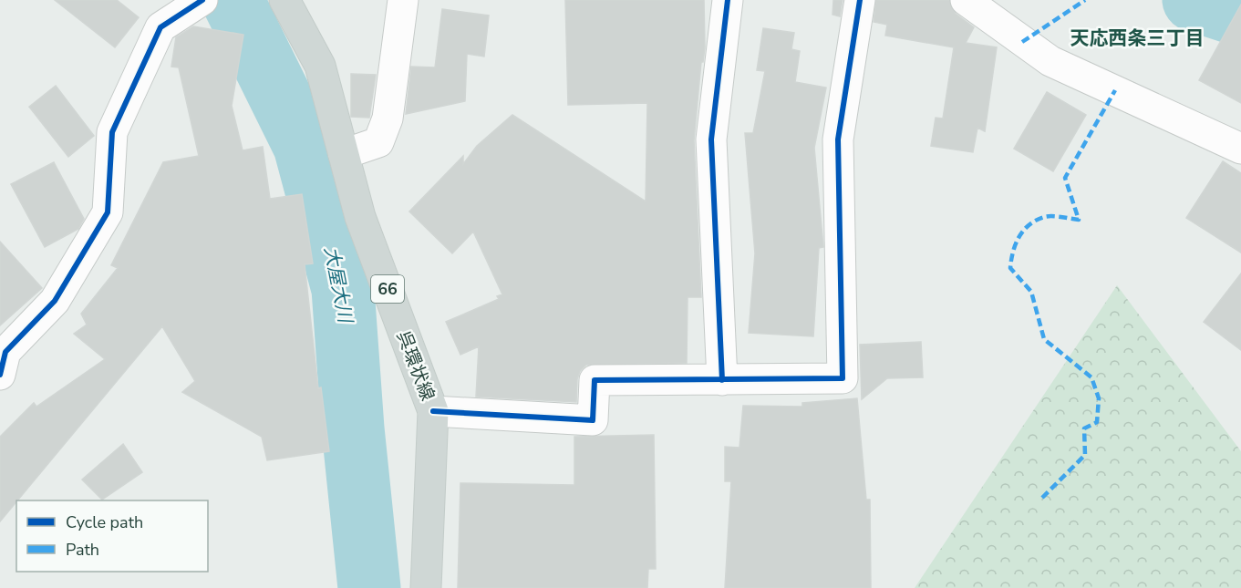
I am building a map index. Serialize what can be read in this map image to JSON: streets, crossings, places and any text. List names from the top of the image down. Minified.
{"streets":{"main road":["66","呉環状線"]},"districts":["天応西条三丁目"],"water":["大屋大川"],"legend":["Cycle path","Path"]}
